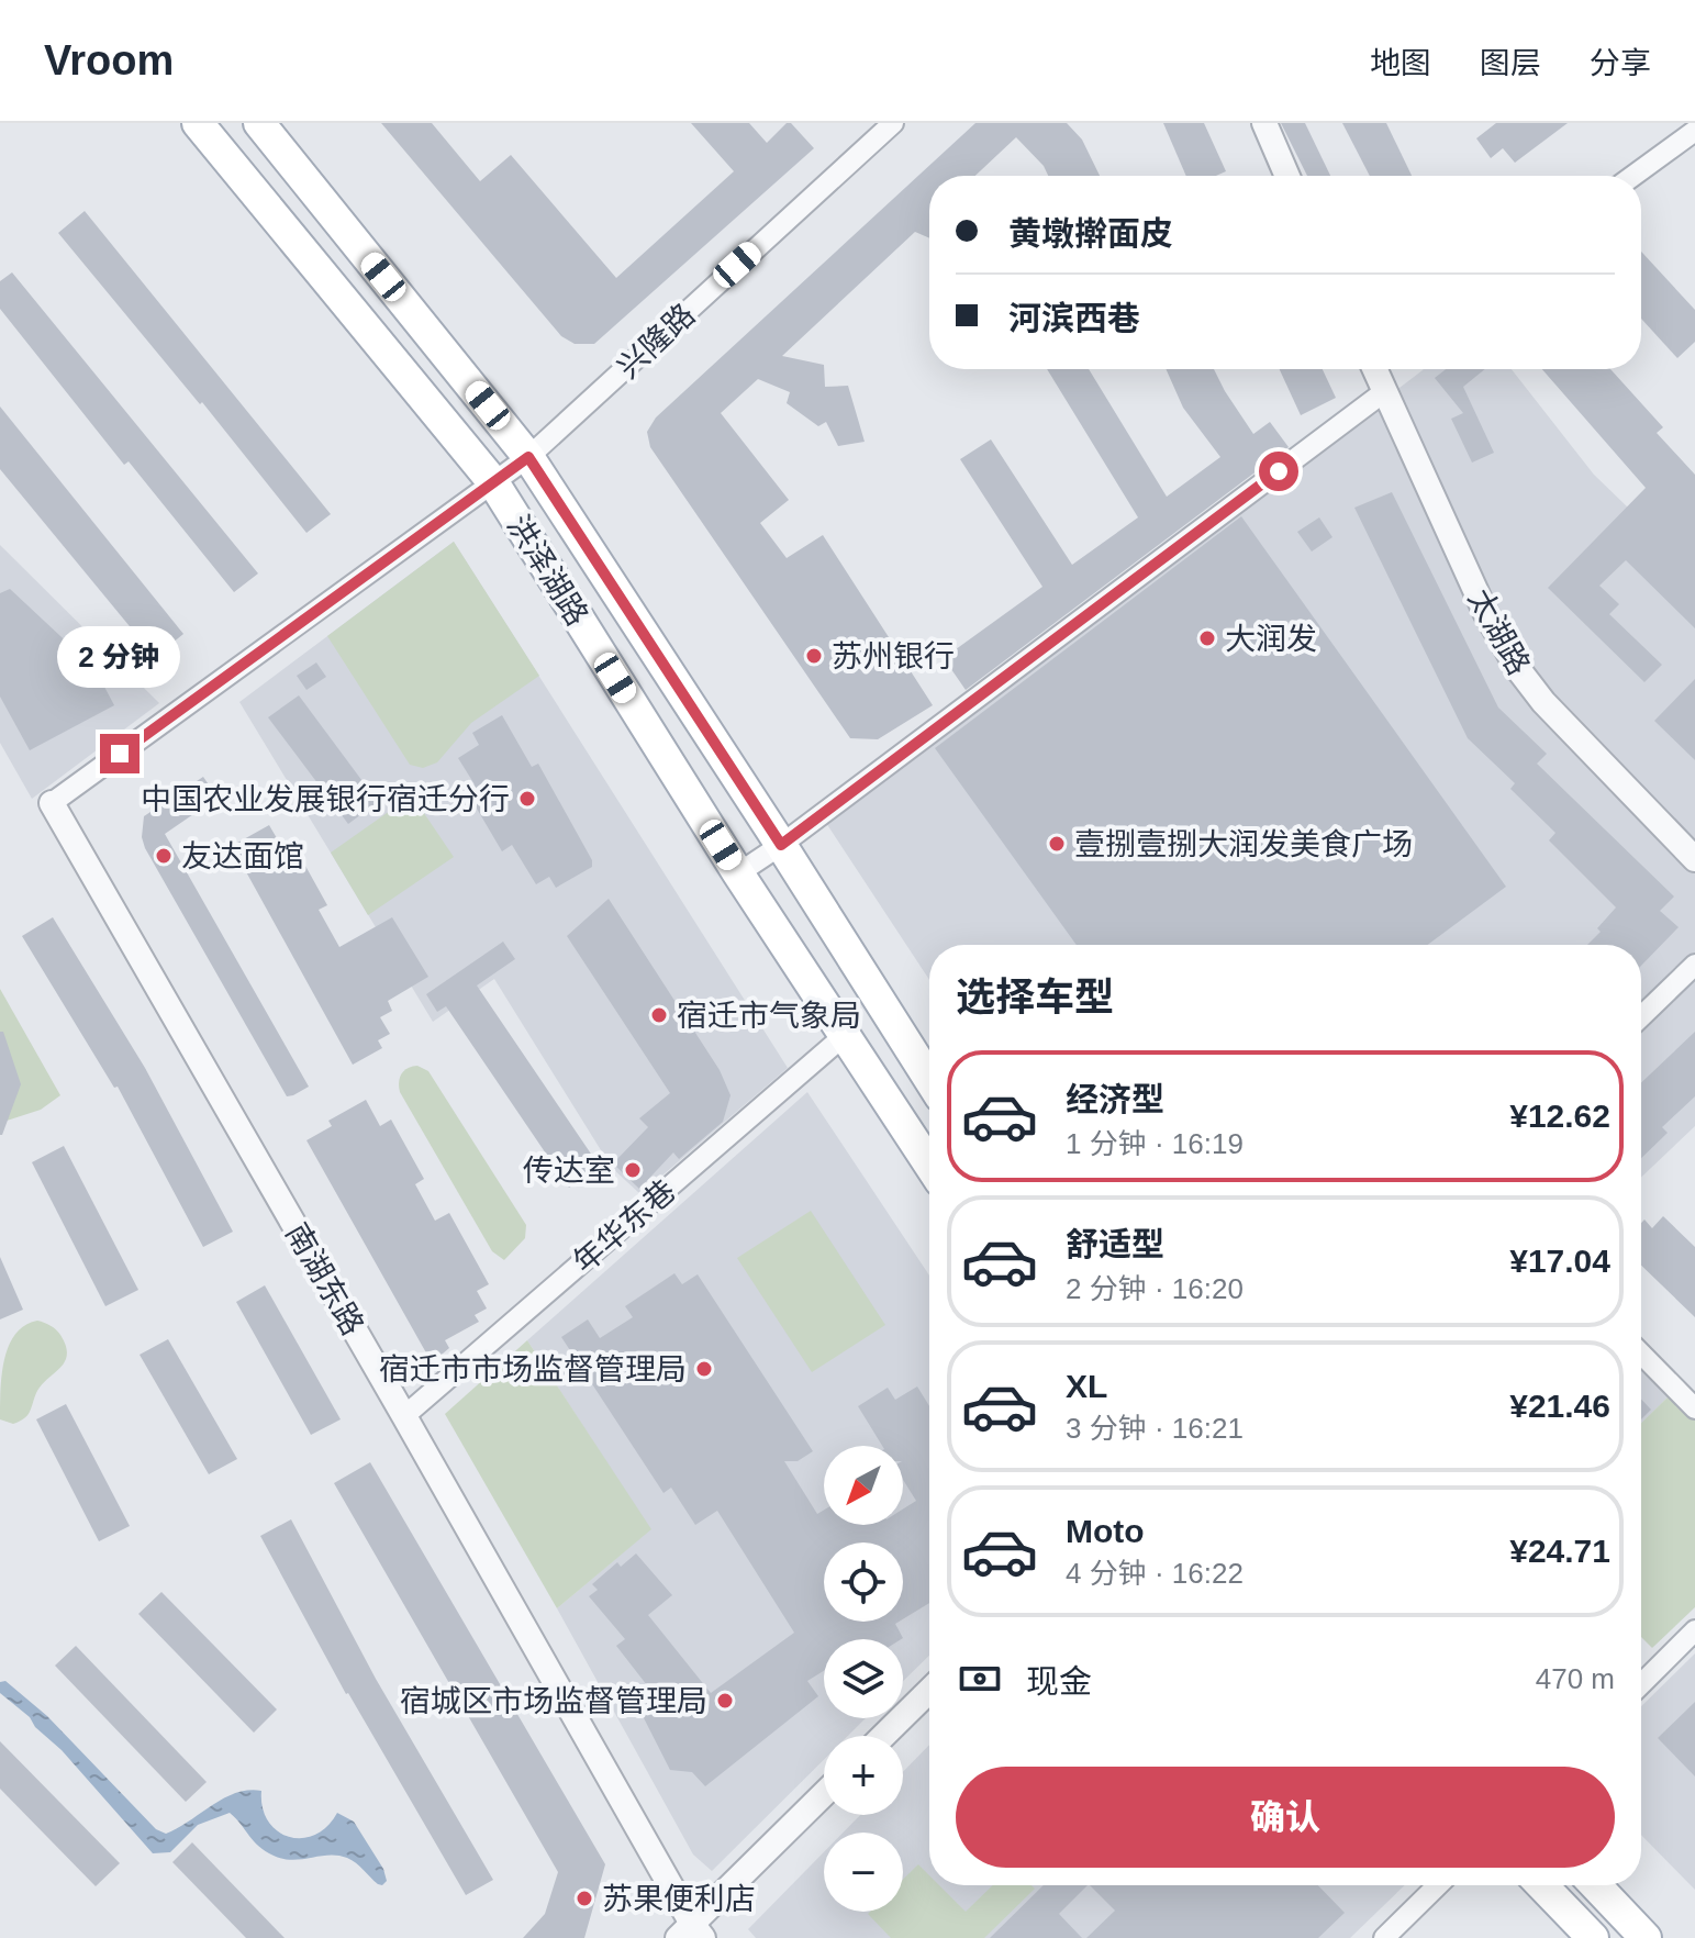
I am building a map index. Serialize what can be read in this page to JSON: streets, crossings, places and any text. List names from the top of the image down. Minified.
{"streets":{"main road":["洪泽湖路"],"street":["兴隆路","太湖路","年华东巷","南湖东路"]},"crossings":[["兴隆路","洪泽湖路"],["兴隆路","南湖东路"],["洪泽湖路","年华东巷"],["年华东巷","南湖东路"]],"places":["大润发","苏州银行","中国农业发展银行宿迁分行","壹捌壹捌大润发美食广场","友达面馆","宿迁市气象局","传达室","宿迁市市场监督管理局","宿城区市场监督管理局","苏果便利店"],"north":"bottom left","page":{"header":"Vroom","nav":["地图","图层","分享"],"banner":["黄墩擀面皮","河滨西巷"],"bubble":"2 分钟","heading":"选择车型","list":[{"name":"经济型","note":"1 分钟 · 16:19","value":"¥12.62"},{"name":"舒适型","note":"2 分钟 · 16:20","value":"¥17.04"},{"name":"XL","note":"3 分钟 · 16:21","value":"¥21.46"},{"name":"Moto","note":"4 分钟 · 16:22","value":"¥24.71"}],"map_buttons":["+","−"],"pay":["现金","470 m"],"buttons":"确认"}}
